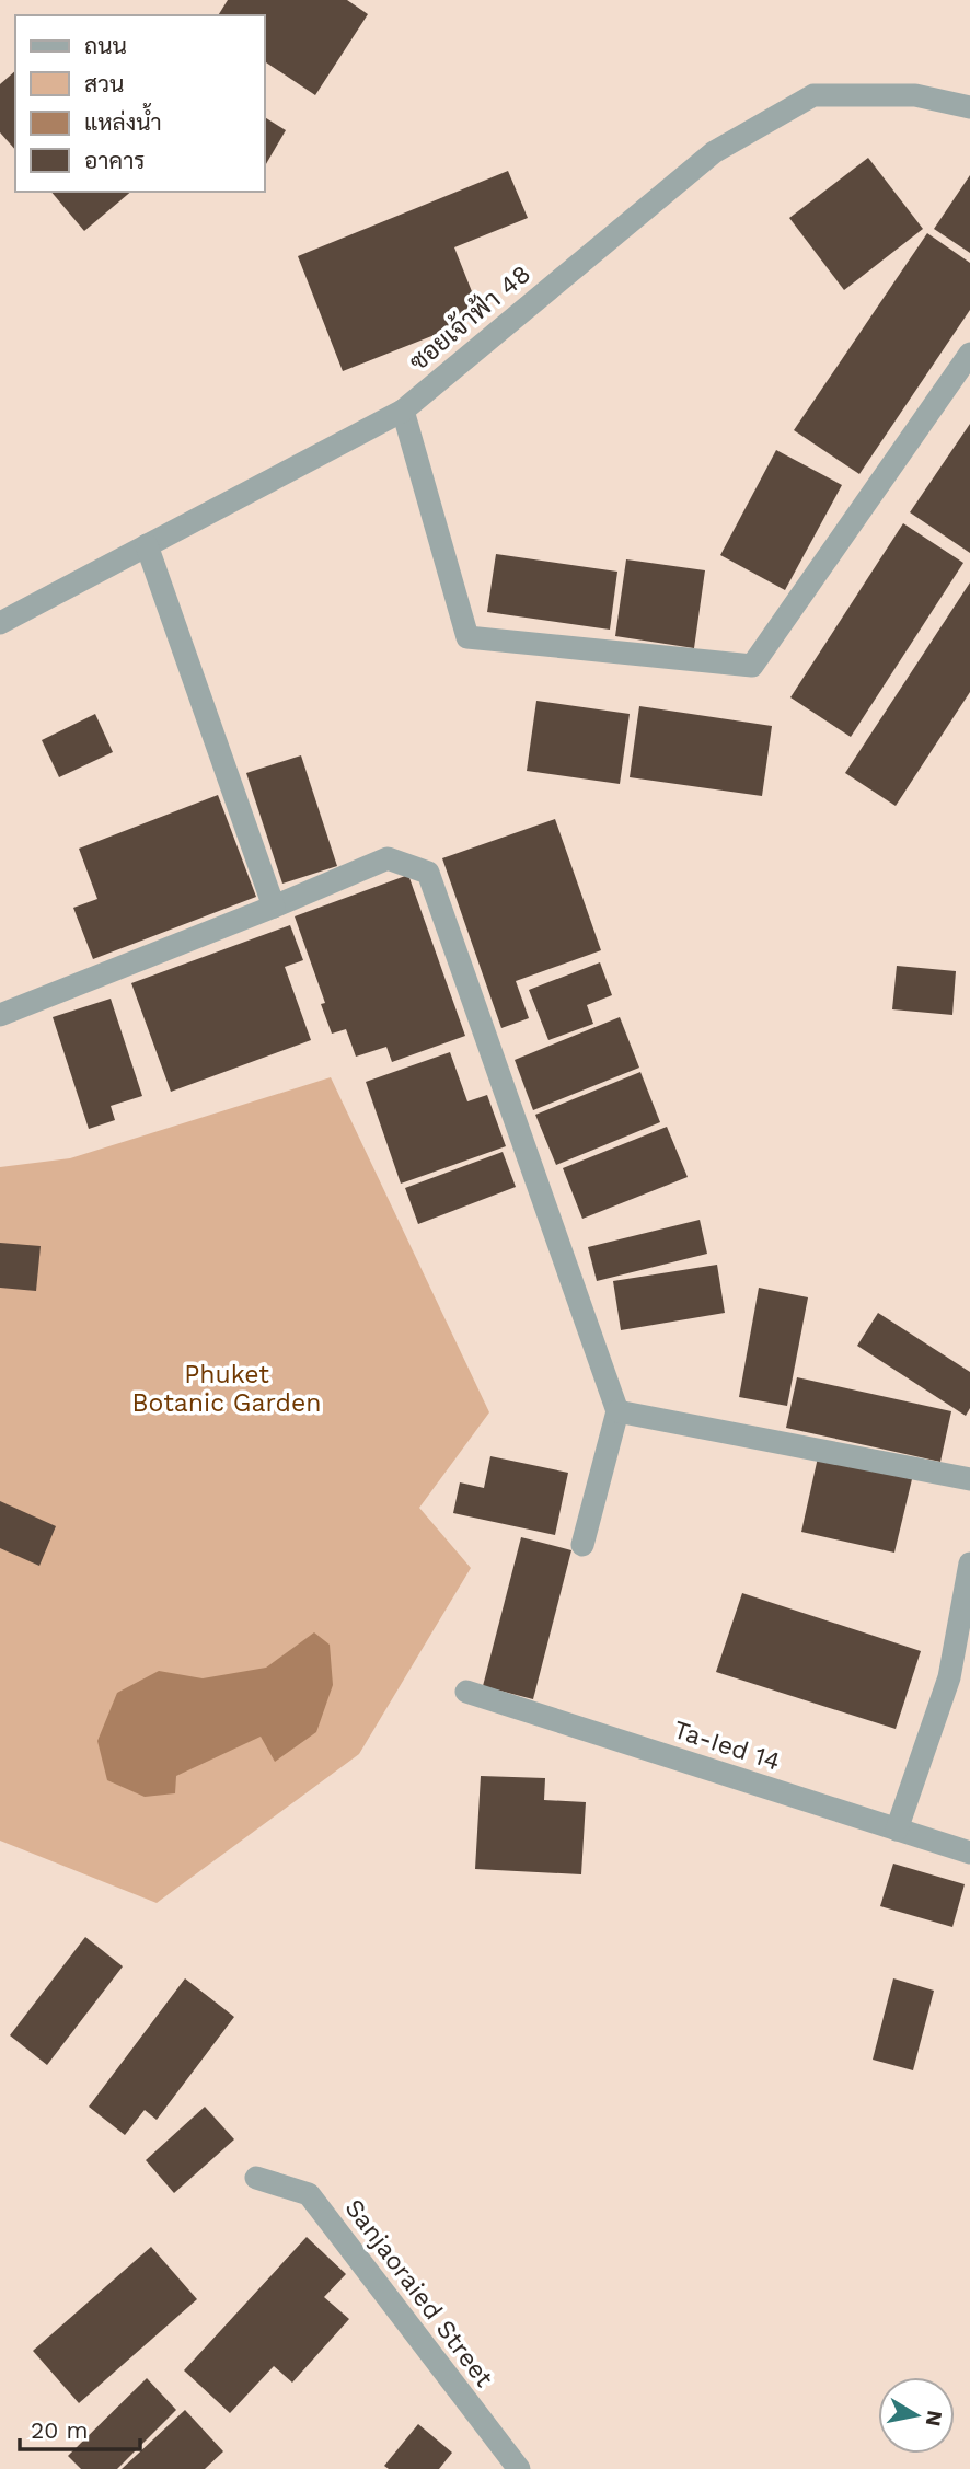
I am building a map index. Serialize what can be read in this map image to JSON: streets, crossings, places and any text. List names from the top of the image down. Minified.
{"streets":{"street":["ซอยเจ้าฟ้า 48","Ta-Ied 14","Sanjaoraied Street"]},"parks":["Phuket Botanic Garden"],"legend":["ถนน","สวน","แหล่งน้ำ","อาคาร"],"scale_bar":"20 m","north":"right"}
